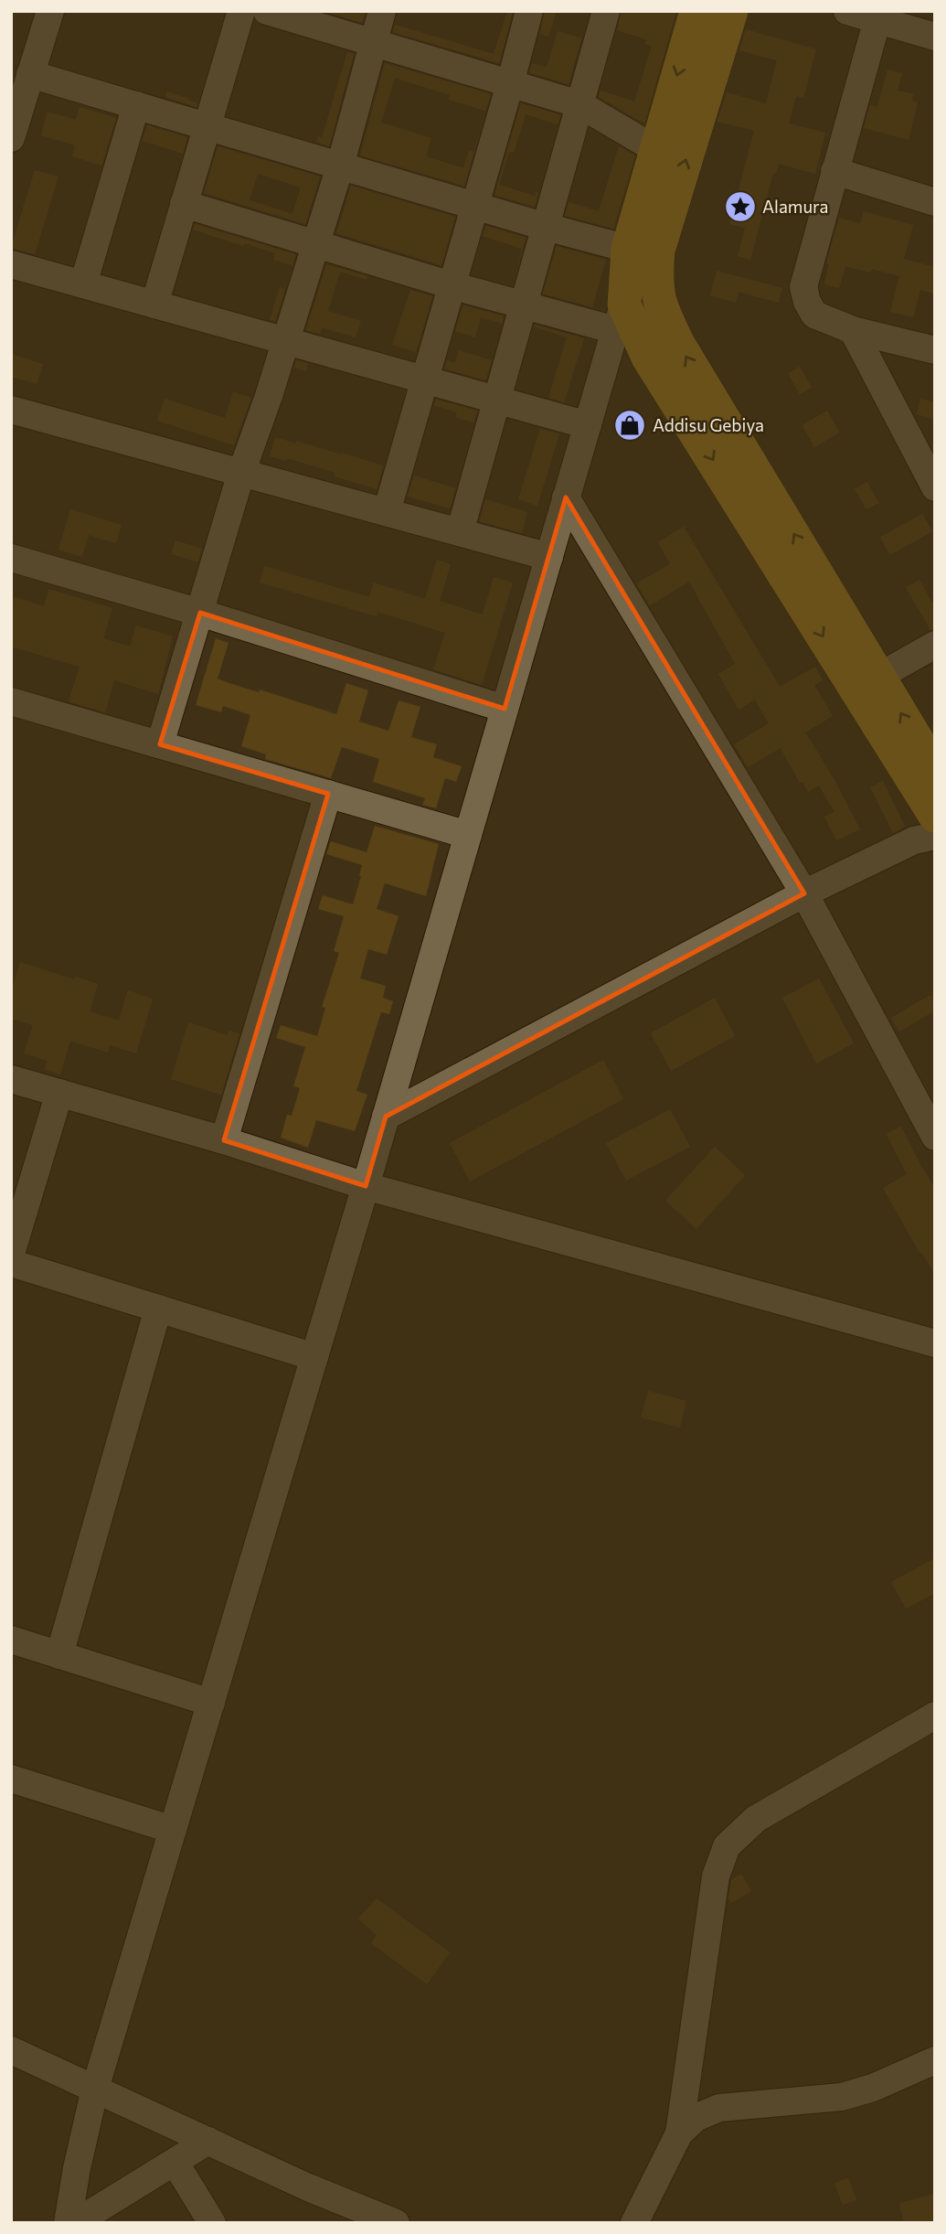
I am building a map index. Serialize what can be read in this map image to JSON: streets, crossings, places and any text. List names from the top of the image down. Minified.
{"places":{"place":["Alamura"],"shop":["Addisu Gebiya"]}}
